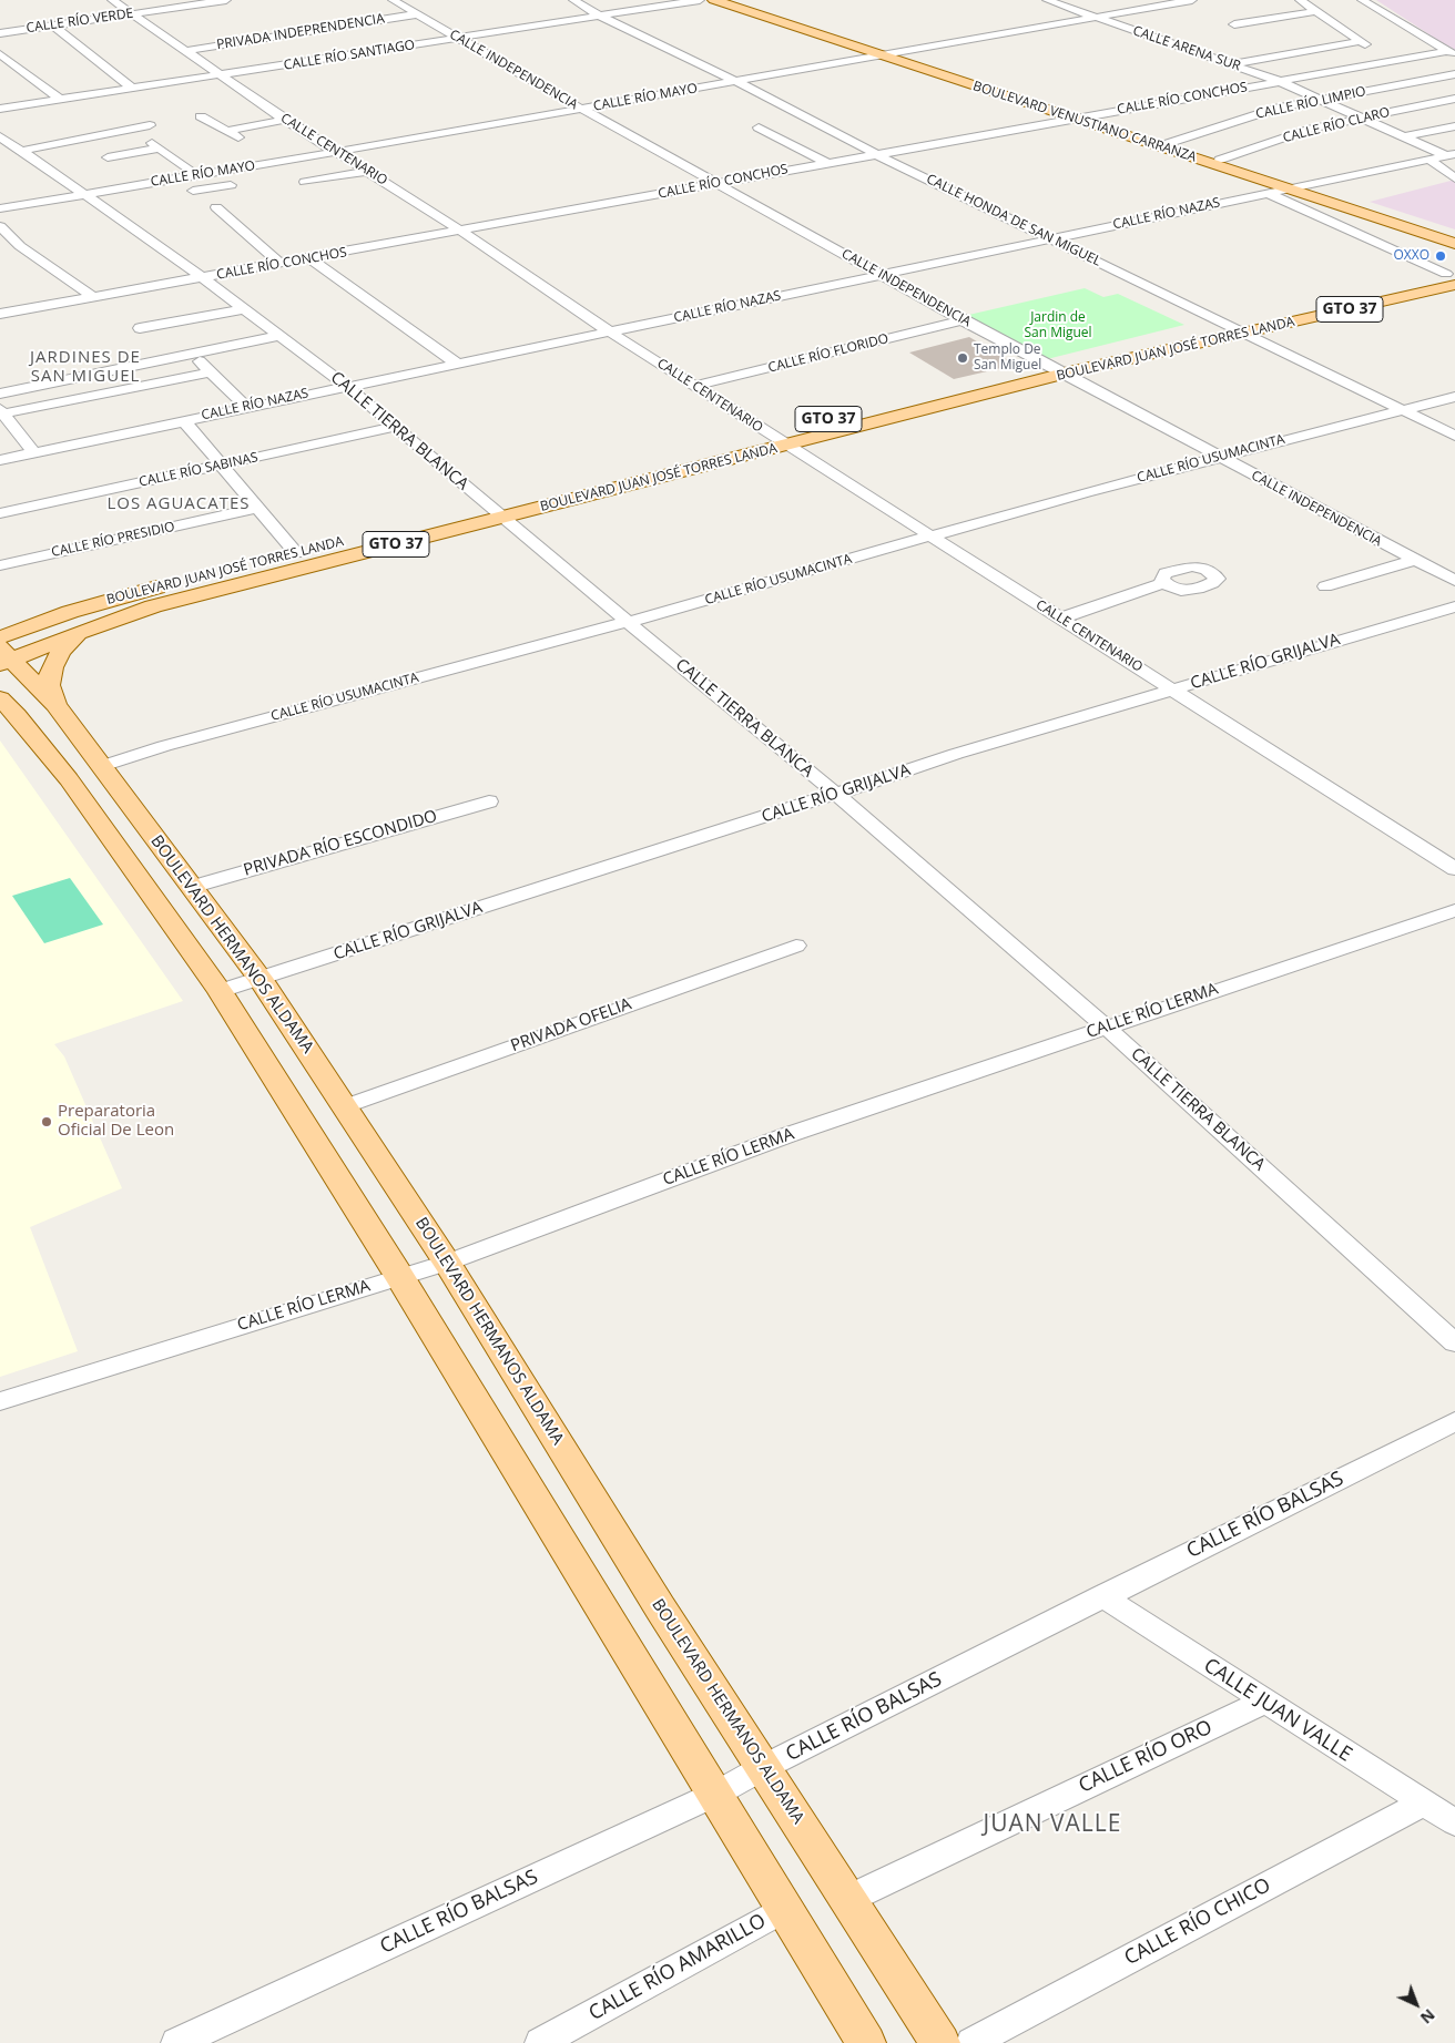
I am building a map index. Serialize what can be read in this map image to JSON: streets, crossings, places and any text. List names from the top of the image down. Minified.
{"streets":{"main road":["BOULEVARD VENUSTIANO CARRANZA","GTO 37","BOULEVARD JUAN JOSÉ TORRES LANDA","BOULEVARD HERMANOS ALDAMA"],"street":["CALLE RÍO VERDE","PRIVADA INDEPRENDENCIA","CALLE ARENA SUR","CALLE RÍO SANTIAGO","CALLE INDEPENDENCIA","CALLE RÍO MAYO","CALLE RÍO CONCHOS","CALLE RÍO LIMPIO","CALLE RÍO CLARO","CALLE CENTENARIO","CALLE RÍO NAZAS","CALLE HONDA DE SAN MIGUEL","CALLE RÍO FLORIDO","CALLE TIERRA BLANCA","CALLE RÍO USUMACINTA","CALLE RÍO SABINAS","CALLE RÍO PRESIDIO","CALLE RÍO GRIJALVA","PRIVADA RÍO ESCONDIDO","CALLE RÍO LERMA","PRIVADA OFELIA","CALLE RÍO BALSAS","CALLE JUAN VALLE","CALLE RÍO ORO","CALLE RÍO CHICO","CALLE RÍO AMARILLO"]},"crossings":[["CALLE RÍO VERDE","CALLE CENTENARIO"],["PRIVADA INDEPRENDENCIA","CALLE INDEPENDENCIA"],["PRIVADA INDEPRENDENCIA","CALLE CENTENARIO"],["CALLE ARENA SUR","CALLE RÍO MAYO"],["CALLE ARENA SUR","CALLE RÍO CONCHOS"],["CALLE ARENA SUR","CALLE RÍO LIMPIO"],["CALLE ARENA SUR","CALLE RÍO CLARO"],["CALLE ARENA SUR","CALLE RÍO NAZAS"],["CALLE RÍO SANTIAGO","CALLE INDEPENDENCIA"],["CALLE RÍO SANTIAGO","CALLE CENTENARIO"],["CALLE RÍO SANTIAGO","CALLE HONDA DE SAN MIGUEL"],["CALLE INDEPENDENCIA","CALLE RÍO MAYO"],["CALLE INDEPENDENCIA","CALLE RÍO CONCHOS"],["CALLE INDEPENDENCIA","CALLE RÍO NAZAS"],["CALLE INDEPENDENCIA","BOULEVARD JUAN JOSÉ TORRES LANDA"],["CALLE INDEPENDENCIA","CALLE RÍO FLORIDO"],["CALLE INDEPENDENCIA","CALLE RÍO USUMACINTA"],["CALLE RÍO MAYO","BOULEVARD VENUSTIANO CARRANZA"],["CALLE RÍO MAYO","CALLE CENTENARIO"],["CALLE RÍO MAYO","CALLE HONDA DE SAN MIGUEL"],["CALLE RÍO MAYO","CALLE TIERRA BLANCA"],["CALLE RÍO CONCHOS","BOULEVARD VENUSTIANO CARRANZA"],["CALLE RÍO CONCHOS","CALLE CENTENARIO"],["CALLE RÍO CONCHOS","CALLE HONDA DE SAN MIGUEL"],["CALLE RÍO CONCHOS","CALLE TIERRA BLANCA"],["CALLE RÍO LIMPIO","BOULEVARD VENUSTIANO CARRANZA"],["BOULEVARD VENUSTIANO CARRANZA","CALLE RÍO CLARO"],["BOULEVARD VENUSTIANO CARRANZA","CALLE RÍO NAZAS"],["CALLE CENTENARIO","CALLE RÍO NAZAS"],["CALLE CENTENARIO","BOULEVARD JUAN JOSÉ TORRES LANDA"],["CALLE CENTENARIO","CALLE RÍO FLORIDO"],["CALLE CENTENARIO","CALLE RÍO USUMACINTA"],["CALLE CENTENARIO","CALLE RÍO GRIJALVA"],["CALLE RÍO NAZAS","CALLE HONDA DE SAN MIGUEL"],["CALLE RÍO NAZAS","CALLE TIERRA BLANCA"],["CALLE HONDA DE SAN MIGUEL","BOULEVARD JUAN JOSÉ TORRES LANDA"],["CALLE HONDA DE SAN MIGUEL","CALLE RÍO USUMACINTA"],["BOULEVARD JUAN JOSÉ TORRES LANDA","CALLE TIERRA BLANCA"],["BOULEVARD JUAN JOSÉ TORRES LANDA","BOULEVARD HERMANOS ALDAMA"],["CALLE TIERRA BLANCA","CALLE RÍO USUMACINTA"],["CALLE TIERRA BLANCA","CALLE RÍO SABINAS"],["CALLE TIERRA BLANCA","CALLE RÍO GRIJALVA"],["CALLE TIERRA BLANCA","CALLE RÍO LERMA"],["CALLE RÍO USUMACINTA","BOULEVARD HERMANOS ALDAMA"],["CALLE RÍO GRIJALVA","BOULEVARD HERMANOS ALDAMA"],["PRIVADA RÍO ESCONDIDO","BOULEVARD HERMANOS ALDAMA"],["BOULEVARD HERMANOS ALDAMA","CALLE RÍO LERMA"],["BOULEVARD HERMANOS ALDAMA","PRIVADA OFELIA"],["BOULEVARD HERMANOS ALDAMA","CALLE RÍO BALSAS"],["BOULEVARD HERMANOS ALDAMA","CALLE RÍO ORO"],["CALLE RÍO BALSAS","CALLE JUAN VALLE"],["CALLE JUAN VALLE","CALLE RÍO ORO"],["CALLE JUAN VALLE","CALLE RÍO CHICO"]],"districts":["JARDINES DE SAN MIGUEL","LOS AGUACATES","JUAN VALLE"],"parks":["Jardin de San Miguel"],"places":["OXXO","Templo De San Miguel","Preparatoria Oficial De Leon"],"north":"bottom right"}
